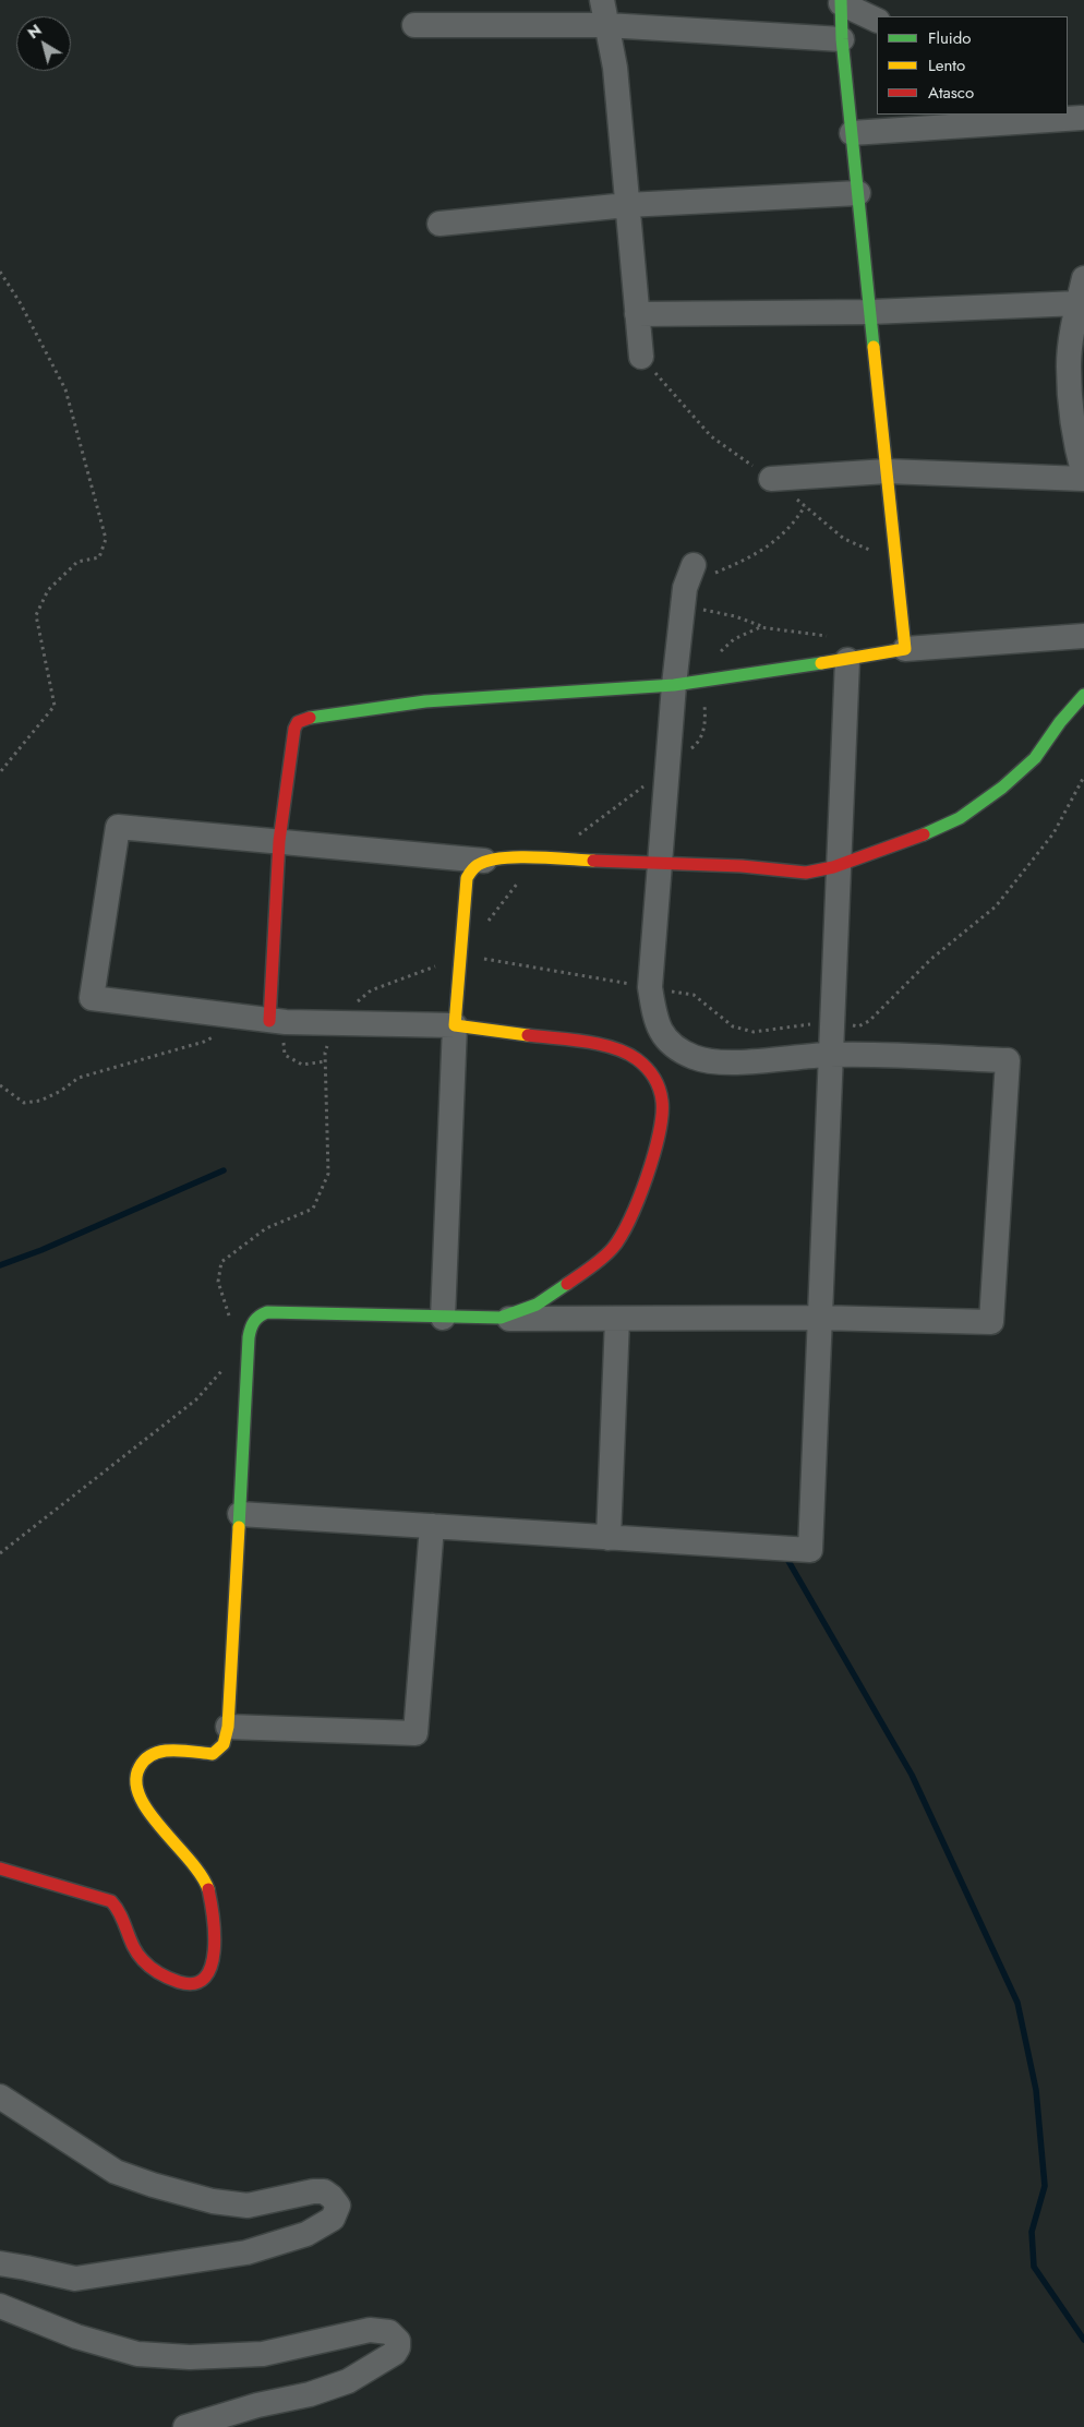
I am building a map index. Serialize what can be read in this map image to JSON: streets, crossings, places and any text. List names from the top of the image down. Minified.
{"legend":["Fluido","Lento","Atasco"],"north":"top left"}
